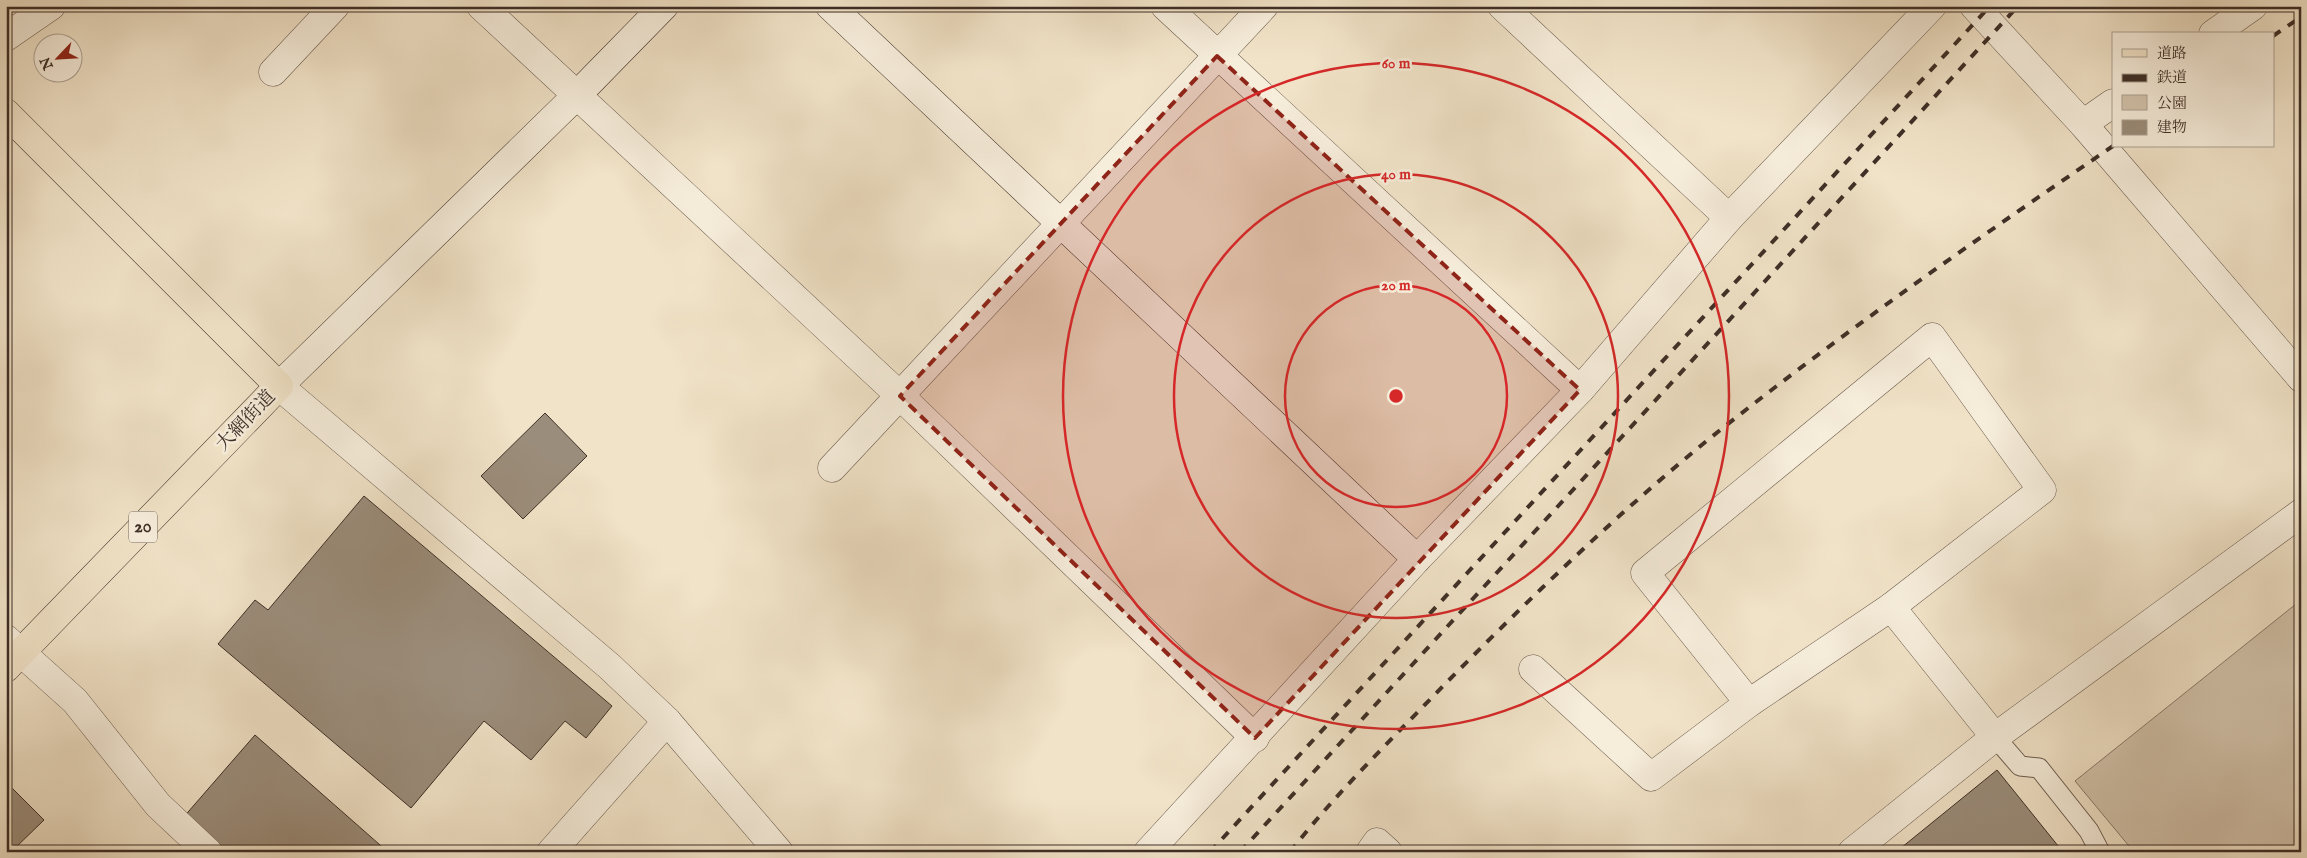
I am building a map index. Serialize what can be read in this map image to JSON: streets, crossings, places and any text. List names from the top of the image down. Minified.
{"streets":{"main road":["大網街道","20"]},"legend":["道路","鉄道","公園","建物"],"north":"bottom left","rings":["60 m","40 m","20 m"]}
